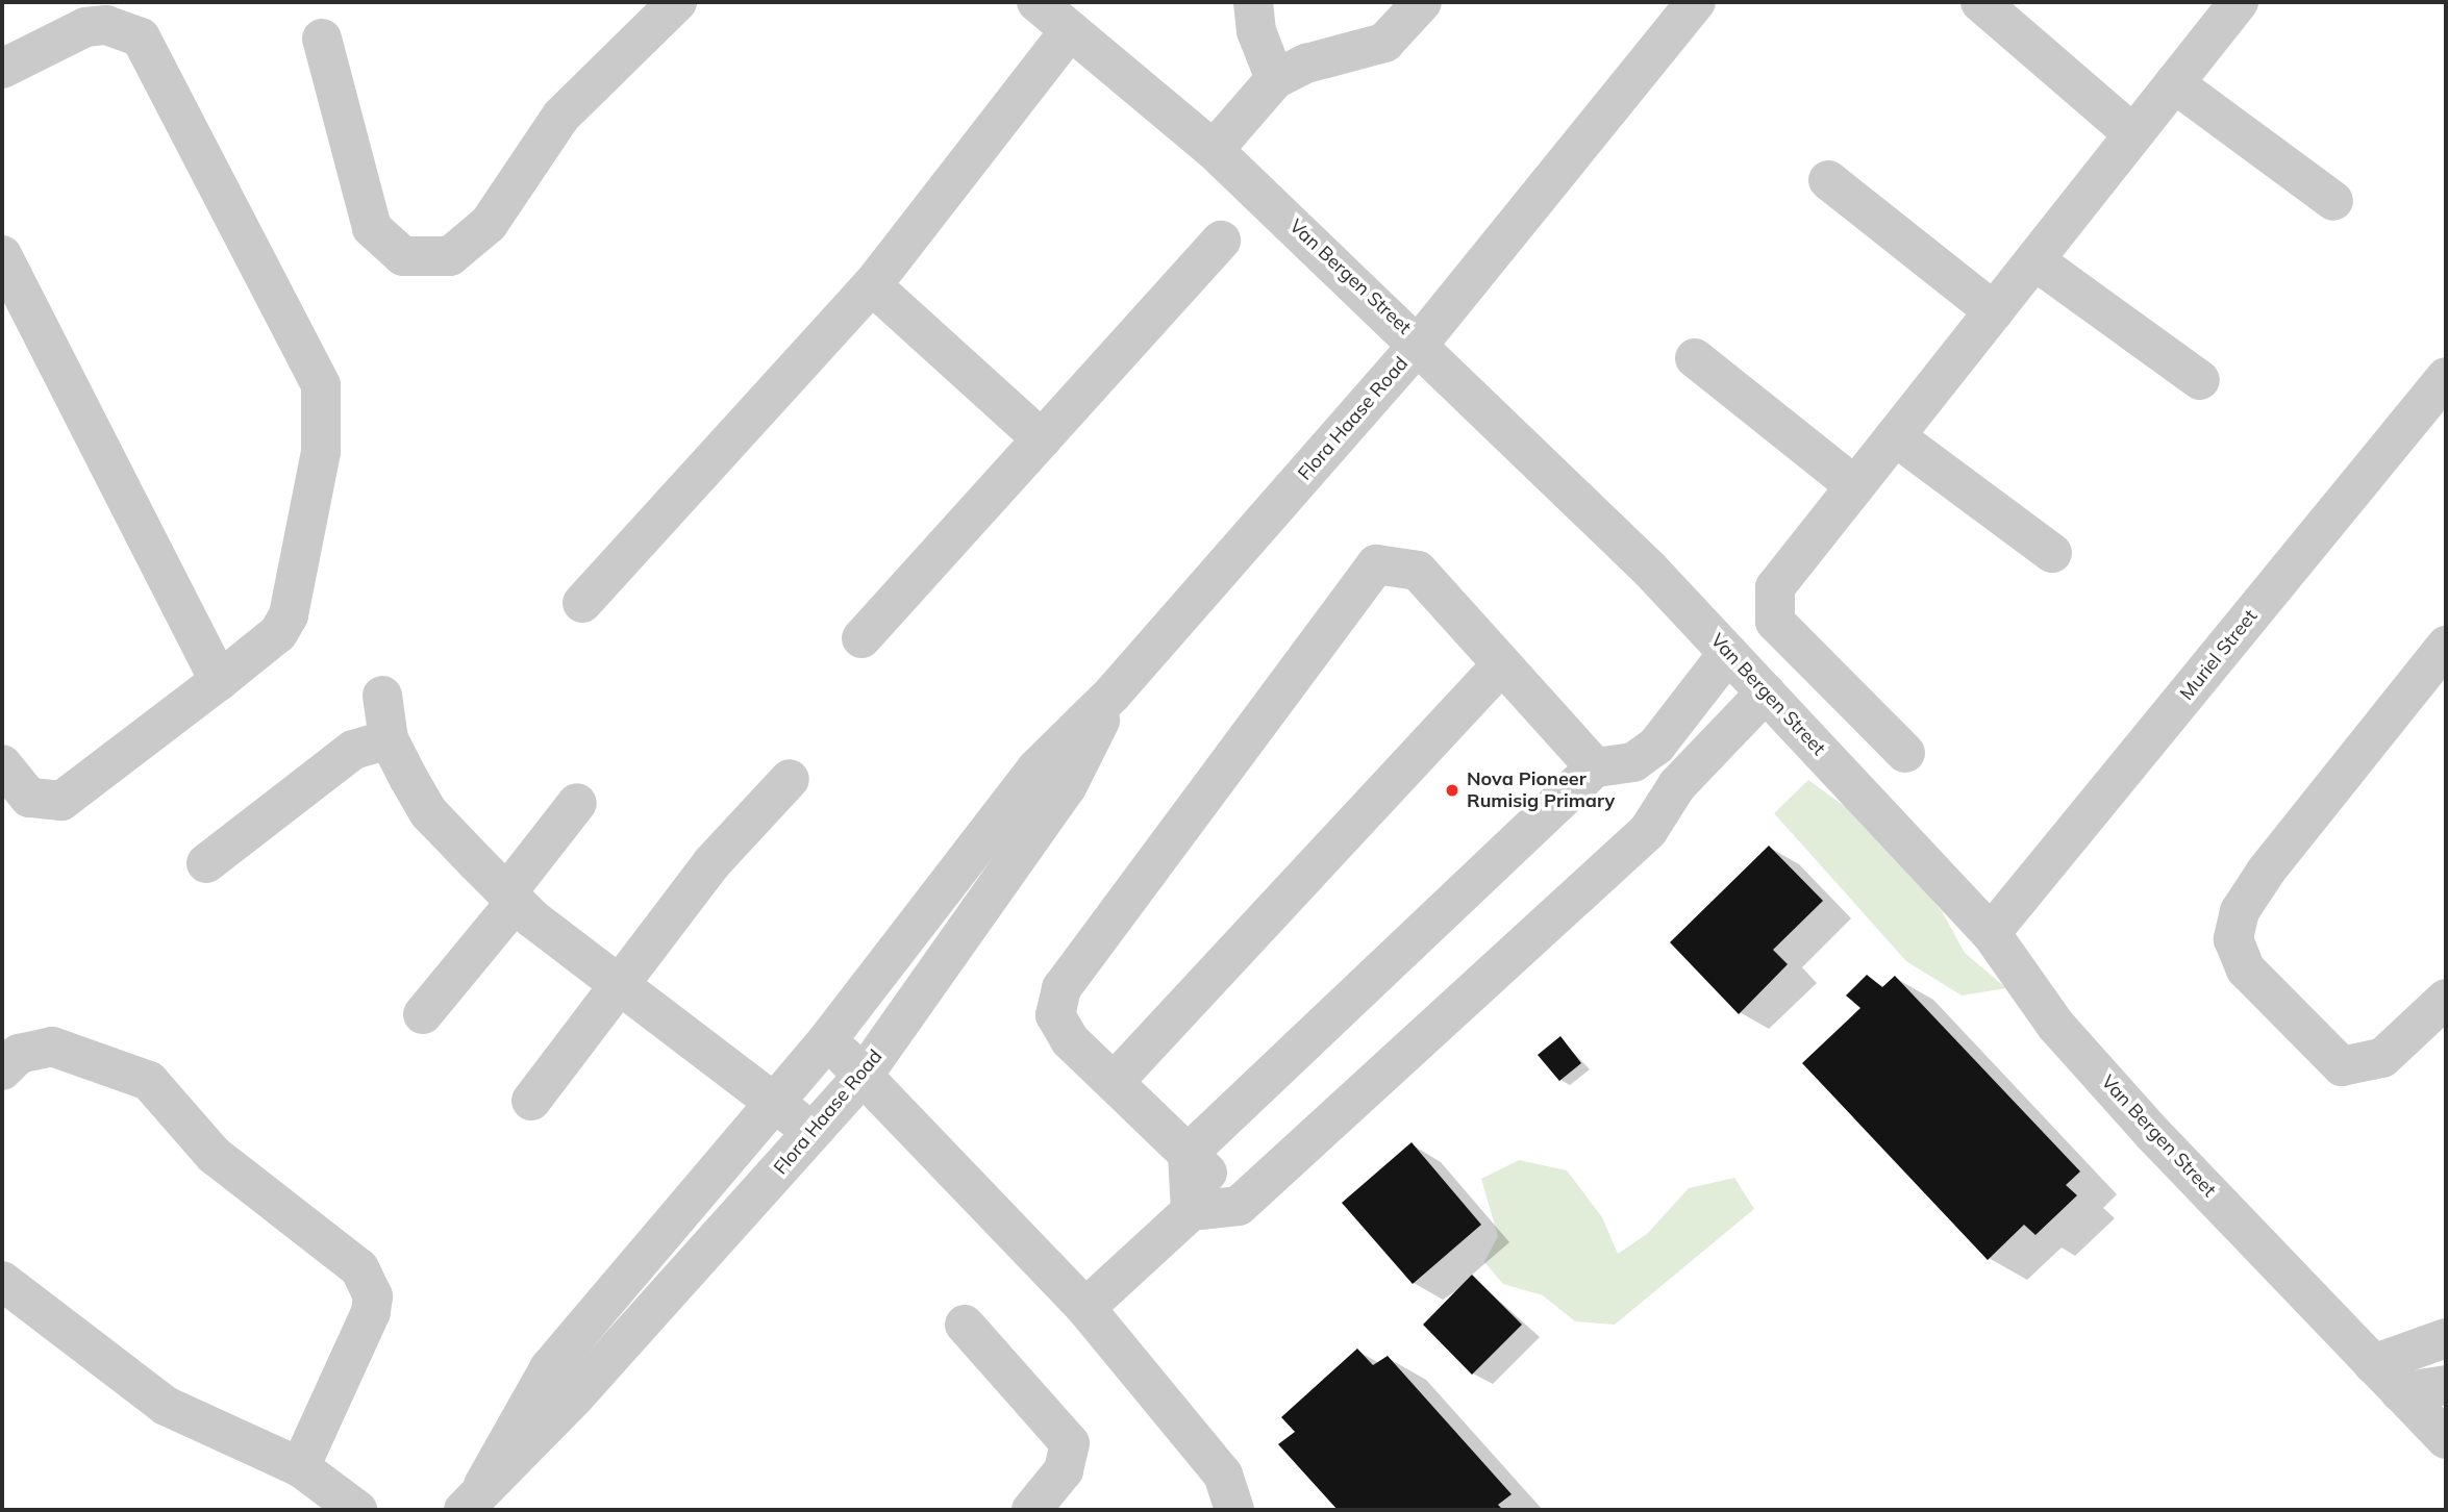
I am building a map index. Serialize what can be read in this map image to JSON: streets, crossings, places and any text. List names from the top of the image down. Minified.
{"streets":{"street":["Van Bergen Street","Flora Haase Road","Muriel Street"]},"crossings":[["Van Bergen Street","Flora Haase Road"],["Van Bergen Street","Muriel Street"]],"places":["Nova Pioneer Rumisig Primary"]}
